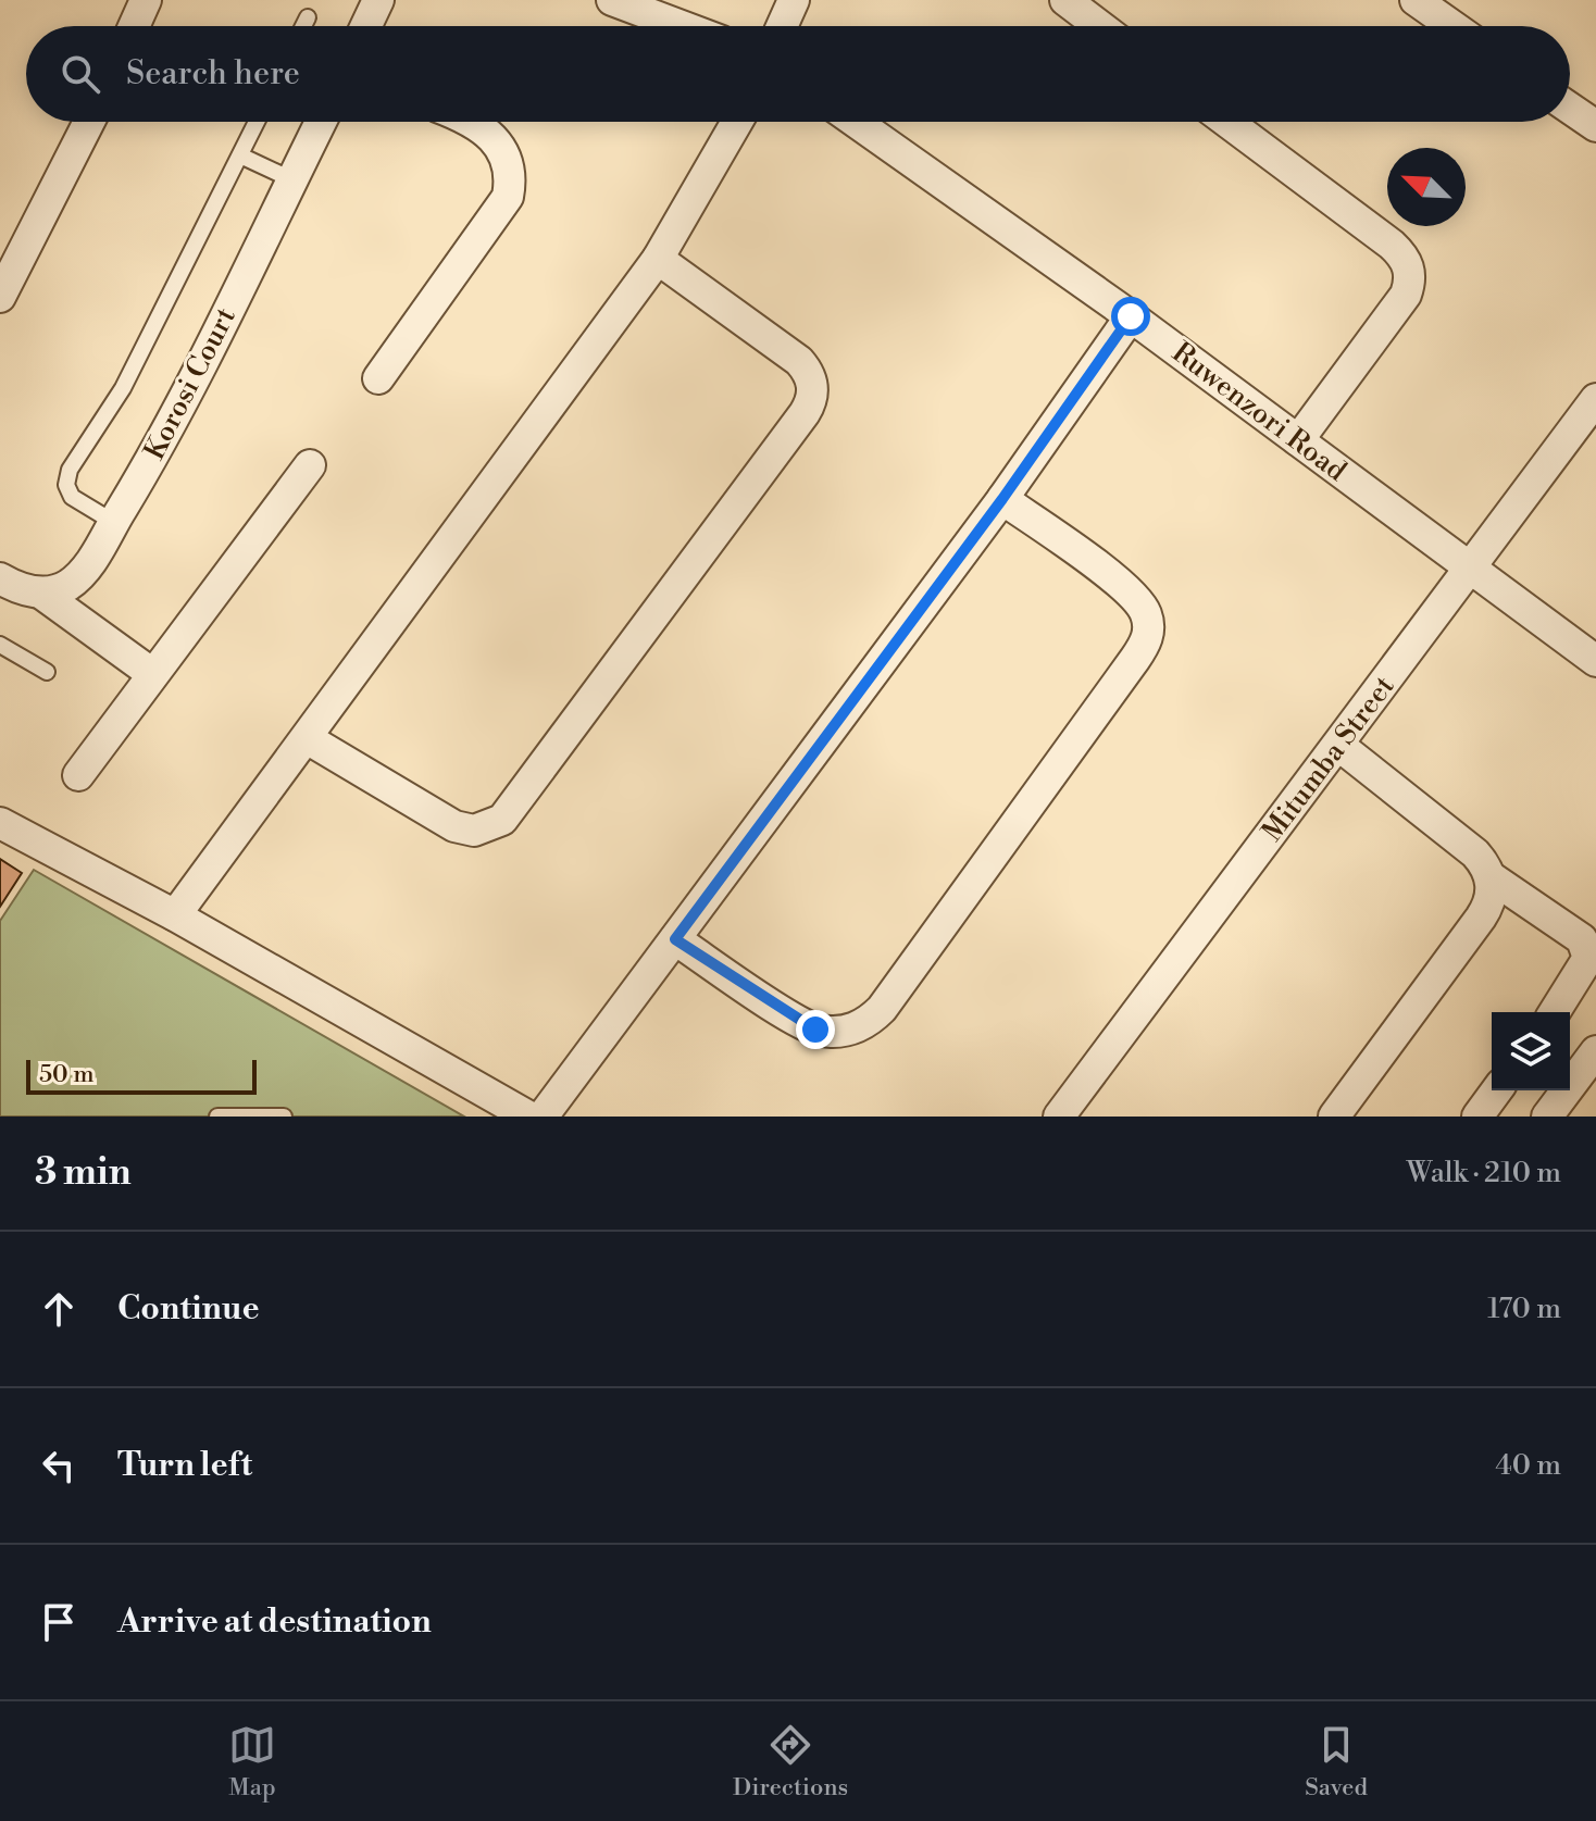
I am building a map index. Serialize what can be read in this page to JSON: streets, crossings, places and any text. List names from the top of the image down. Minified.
{"streets":{"street":["Korosi Court","Ruwenzori Road","Mitumba Street"]},"crossings":[["Ruwenzori Road","Mitumba Street"]],"scale_bar":"50 m","north":"top left","page":{"search":"Search here","scale":"50 m","heading":["3 min","Walk · 210 m"],"list":[["Continue","170 m"],["Turn left","40 m"],"Arrive at destination"],"nav":["Map","Directions","Saved"]}}
